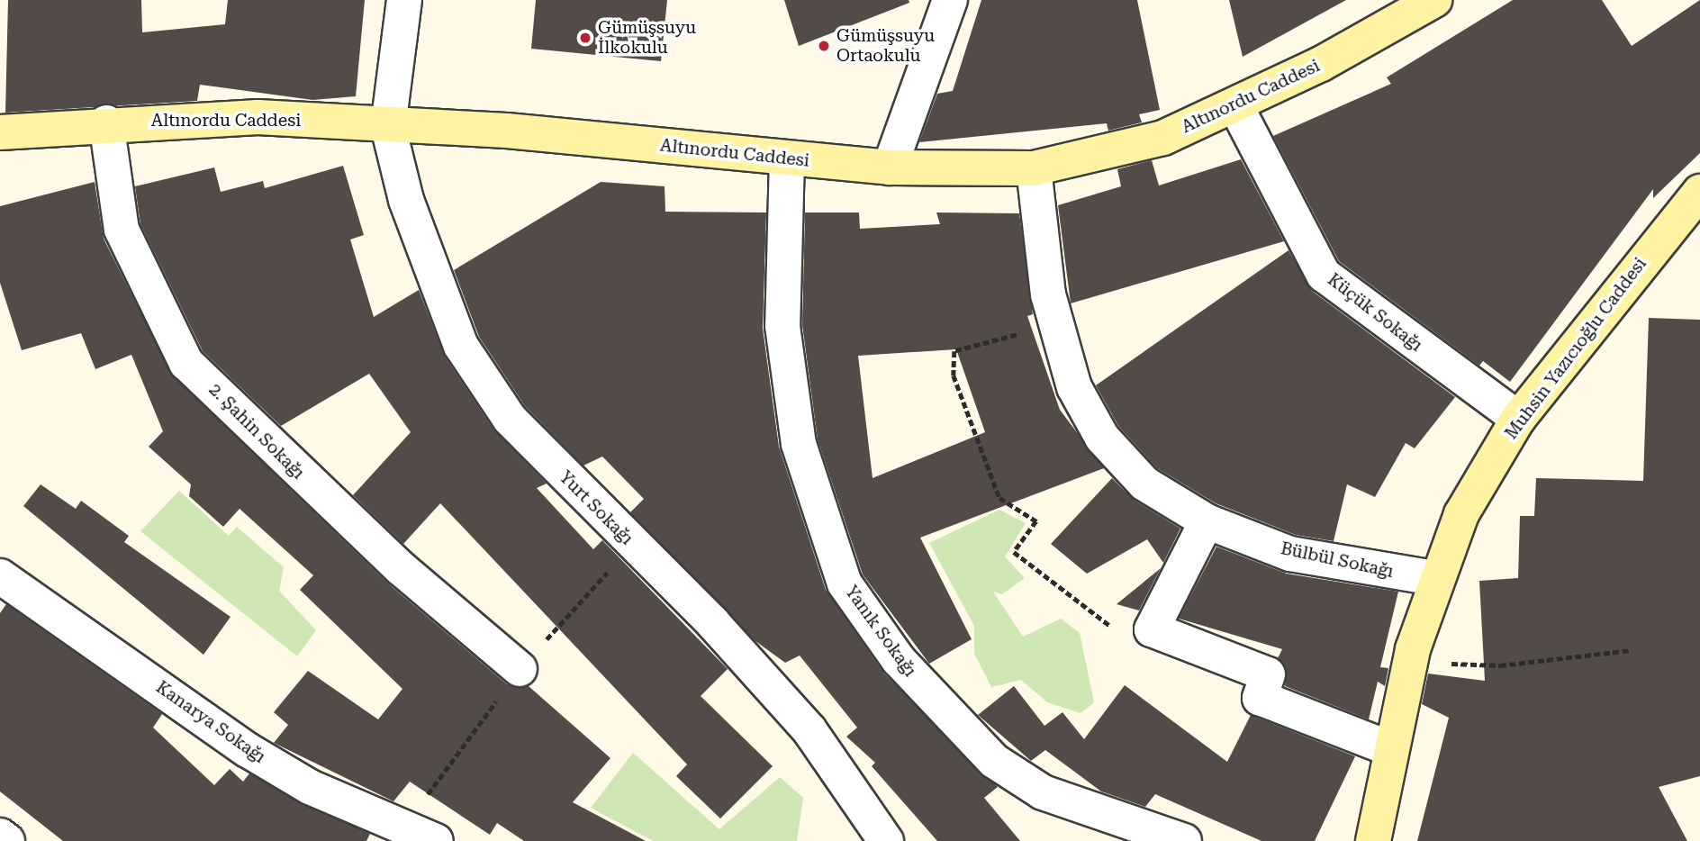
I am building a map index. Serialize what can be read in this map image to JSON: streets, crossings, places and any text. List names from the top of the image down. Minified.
{"streets":{"street":["Altınordu Caddesi","Küçük Sokağı","Muhsin Yazıcıoğlu Caddesi","2. Şahin Sokağı","Yurt Sokağı","Bülbül Sokağı","Yanık Sokağı","Kanarya Sokağı"]},"crossings":[["Altınordu Caddesi","Küçük Sokağı"],["Altınordu Caddesi","2. Şahin Sokağı"],["Altınordu Caddesi","Yurt Sokağı"],["Altınordu Caddesi","Bülbül Sokağı"],["Altınordu Caddesi","Yanık Sokağı"],["Küçük Sokağı","Muhsin Yazıcıoğlu Caddesi"],["Muhsin Yazıcıoğlu Caddesi","Bülbül Sokağı"]],"places":["Gümüşsuyu İlkokulu","Gümüşsuyu Ortaokulu"]}
